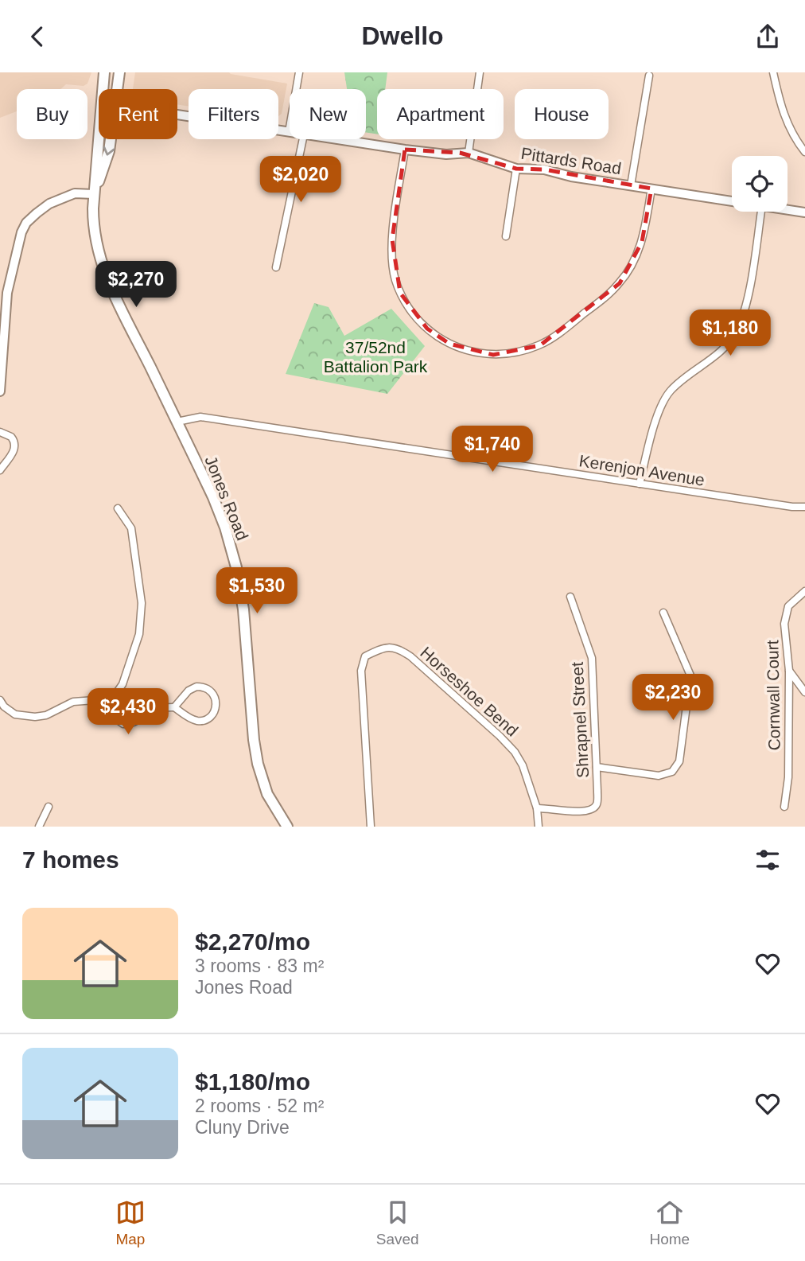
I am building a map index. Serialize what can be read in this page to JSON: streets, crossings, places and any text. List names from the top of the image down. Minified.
{"streets":{"main road":["Jones Road"],"street":["Pittards Road","Kerenjon Avenue","Horseshoe Bend","Cornwall Court","Shrapnel Street"]},"crossings":[["Kerenjon Avenue","Jones Road"],["Horseshoe Bend","Shrapnel Street"]],"parks":["37/52nd Battalion Park"],"page":{"header":"Dwello","chip":["Buy","Rent","Filters","New","Apartment","House"],"price":["$2,020","$2,270","$1,180","$1,740","$1,530","$2,230","$2,430"],"heading":"7 homes","list":[{"name":"$2,270/mo","note":"3 rooms · 83 m² · Jones Road"},{"name":"$1,180/mo","note":"2 rooms · 52 m² · Cluny Drive"}],"tabs":["Map","Saved","Home"]}}
